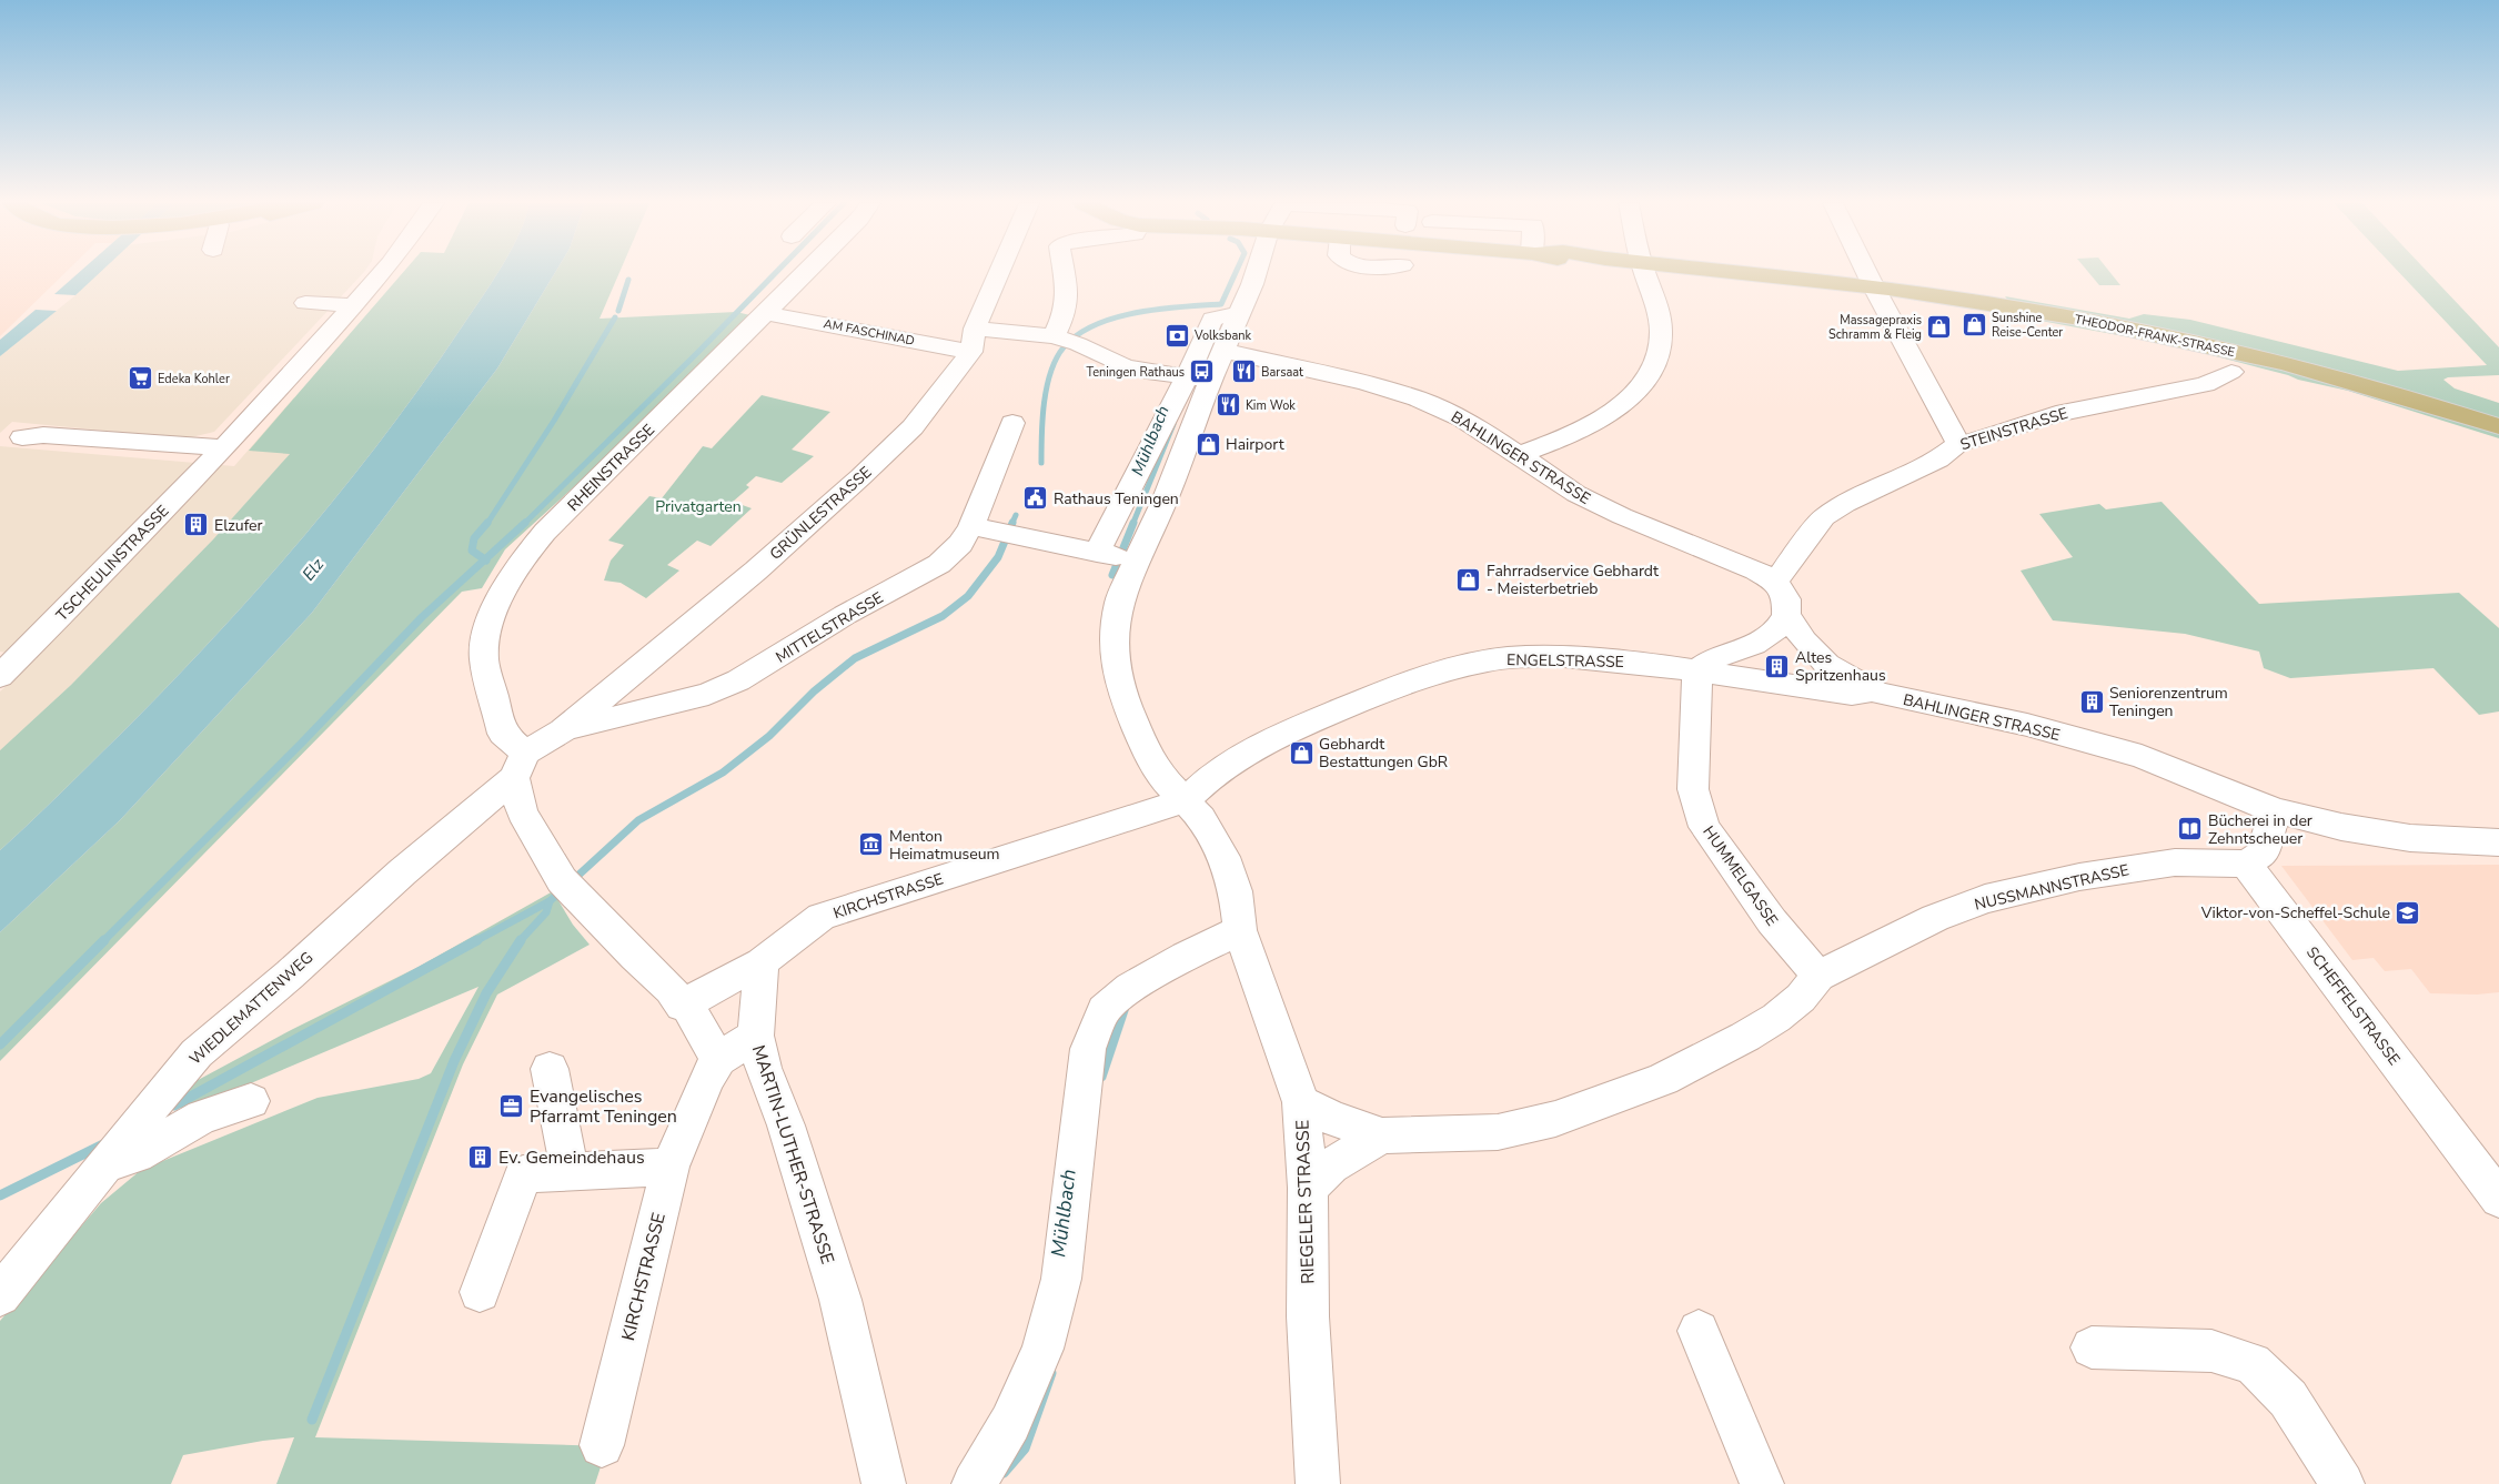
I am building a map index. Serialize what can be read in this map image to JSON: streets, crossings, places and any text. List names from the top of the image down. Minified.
{"streets":{"main road":["THEODOR-FRANK-STRASSE"],"street":["AM FASCHINAD","STEINSTRASSE","BAHLINGER STRASSE","RHEINSTRASSE","GRÜNLESTRASSE","TSCHEULINSTRASSE","MITTELSTRASSE","ENGELSTRASSE","HUMMELGASSE","NUSSMANNSTRASSE","KIRCHSTRASSE","SCHEFFELSTRASSE","WIEDLEMATTENWEG","MARTIN-LUTHER-STRASSE","RIEGELER STRASSE"]},"crossings":[["AM FASCHINAD","RHEINSTRASSE"],["AM FASCHINAD","GRÜNLESTRASSE"],["AM FASCHINAD","RIEGELER STRASSE"],["STEINSTRASSE","BAHLINGER STRASSE"],["BAHLINGER STRASSE","ENGELSTRASSE"],["BAHLINGER STRASSE","RIEGELER STRASSE"],["RHEINSTRASSE","GRÜNLESTRASSE"],["RHEINSTRASSE","WIEDLEMATTENWEG"],["GRÜNLESTRASSE","MITTELSTRASSE"],["GRÜNLESTRASSE","WIEDLEMATTENWEG"],["ENGELSTRASSE","HUMMELGASSE"],["ENGELSTRASSE","KIRCHSTRASSE"],["ENGELSTRASSE","RIEGELER STRASSE"],["HUMMELGASSE","NUSSMANNSTRASSE"],["NUSSMANNSTRASSE","SCHEFFELSTRASSE"],["NUSSMANNSTRASSE","RIEGELER STRASSE"],["KIRCHSTRASSE","MARTIN-LUTHER-STRASSE"],["KIRCHSTRASSE","RIEGELER STRASSE"]],"water":["Mühlbach","Elz"],"parks":["Privatgarten"],"places":{"shop":["Sunshine Reise-Center","Massagepraxis Schramm & Fleig","Hairport","Fahrradservice Gebhardt - Meisterbetrieb","Gebhardt Bestattungen GbR"],"bank":["Volksbank"],"bus stop":["Teningen Rathaus"],"restaurant":["Barsaat","Kim Wok"],"supermarket":["Edeka Kohler"],"public building":["Rathaus Teningen"],"building":["Elzufer","Altes Spritzenhaus","Seniorenzentrum Teningen","Ev. Gemeindehaus"],"library":["Bücherei in der Zehntscheuer"],"museum":["Menton Heimatmuseum"],"school or university":["Viktor-von-Scheffel-Schule"],"office":["Evangelisches Pfarramt Teningen"]}}
